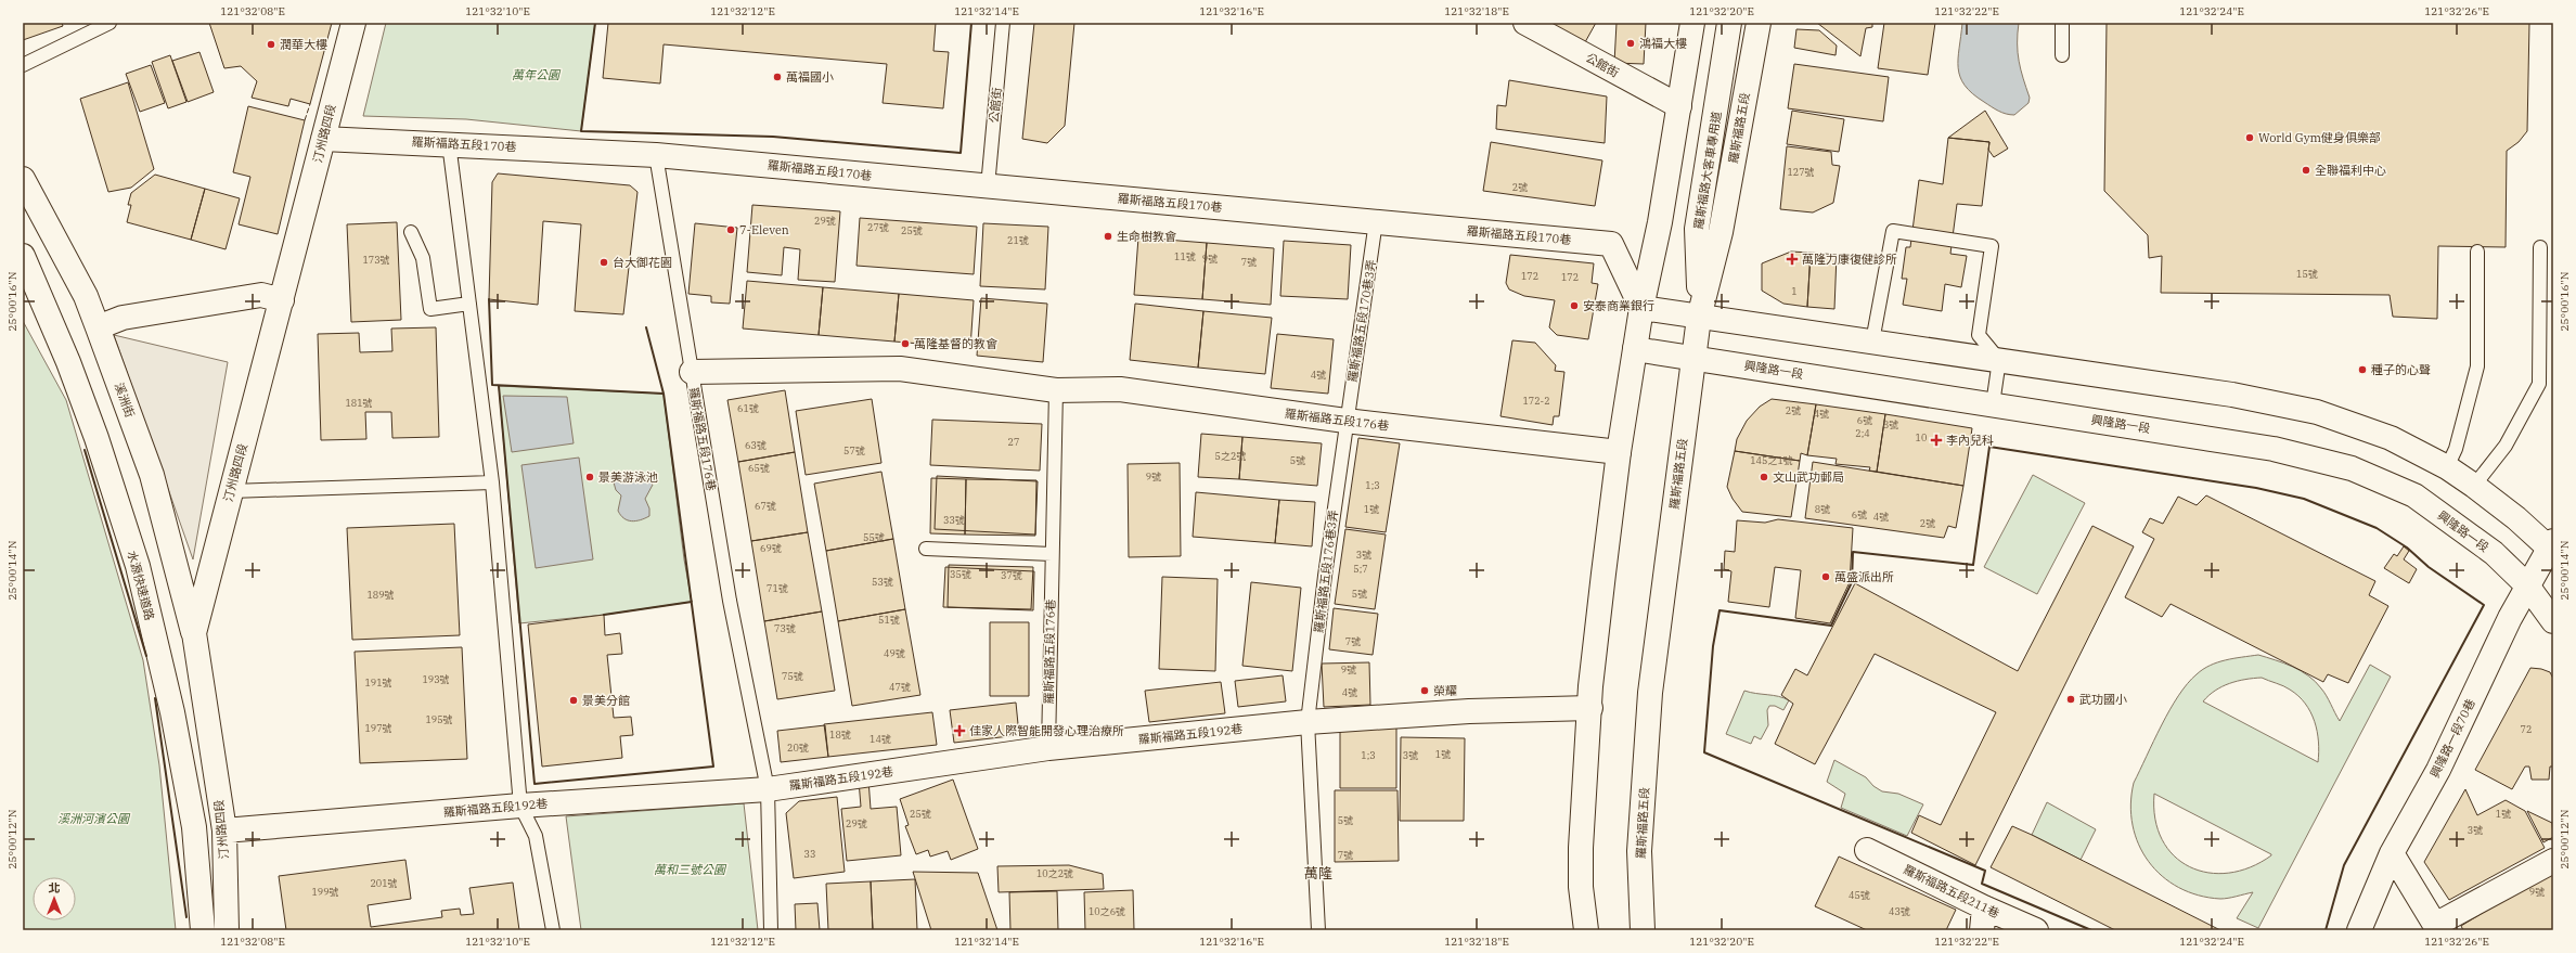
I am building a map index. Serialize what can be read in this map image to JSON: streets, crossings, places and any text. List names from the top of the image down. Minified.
{"streets":{"main road":["公館街","羅斯福路五段","汀州路四段","羅斯福路五段170巷","羅斯福路大客車專用道","興隆路一段","溪洲街","羅斯福路五段176巷","水源快速道路","羅斯福路五段192巷","興隆路一段70巷","羅斯福路五段211巷"],"lane":["羅斯福路五段170巷3弄","羅斯福路五段176巷3弄"]},"crossings":[["公館街","羅斯福路五段170巷"],["羅斯福路五段","羅斯福路大客車專用道"],["羅斯福路五段","興隆路一段"],["汀州路四段","羅斯福路五段170巷"],["汀州路四段","溪洲街"],["汀州路四段","羅斯福路五段192巷"],["羅斯福路五段170巷","羅斯福路五段170巷3弄"],["羅斯福路五段170巷3弄","羅斯福路五段176巷"],["羅斯福路五段170巷3弄","羅斯福路五段176巷3弄"],["興隆路一段","興隆路一段70巷"],["羅斯福路五段176巷","羅斯福路五段176巷3弄"],["羅斯福路五段176巷","羅斯福路五段192巷"],["羅斯福路五段176巷3弄","羅斯福路五段192巷"]],"districts":["萬隆"],"parks":["萬年公園","溪洲河濱公園","萬和三號公園"],"places":{"other":["鴻福大樓","潤華大樓","萬福國小","World Gym健身俱樂部","全聯福利中心","7-Eleven","生命樹教會","台大御花園","安泰商業銀行","萬隆基督的教會","種子的心聲","景美游泳池","文山武功郵局","萬盛派出所","榮耀","武功國小","景美分館"],"health":["萬隆力康復健診所","李內兒科","佳家人際智能開發心理治療所"]},"house_numbers":["127號","2號","29號","27號","25號","21號","11號","9號","173號","7號","15號","172","172","1","4號","172-2","181號","61號","2號","4號","6號","8號","2;4","10","27","63號","57號","5之2號","5號","145之1號","65號","9號","1;3","67號","1號","8號","6號","4號","33號","2號","55號","69號","3號","5;7","35號","37號","53號","71號","5號","189號","51號","73號","7號","49號","9號","75號","193號","191號","47號","4號","195號","197號","72","18號","14號","20號","1號","1;3","3號","25號","1號","5號","29號","3號","33","7號","10之2號","201號","199號","9號","45號","10之6號","43號"],"north":"top","coordinates":["121°32'08\"E","121°32'10\"E","121°32'12\"E","121°32'14\"E","121°32'16\"E","121°32'18\"E","121°32'20\"E","121°32'22\"E","121°32'24\"E","121°32'26\"E","25°00'16\"N","25°00'14\"N","25°00'12\"N"]}
